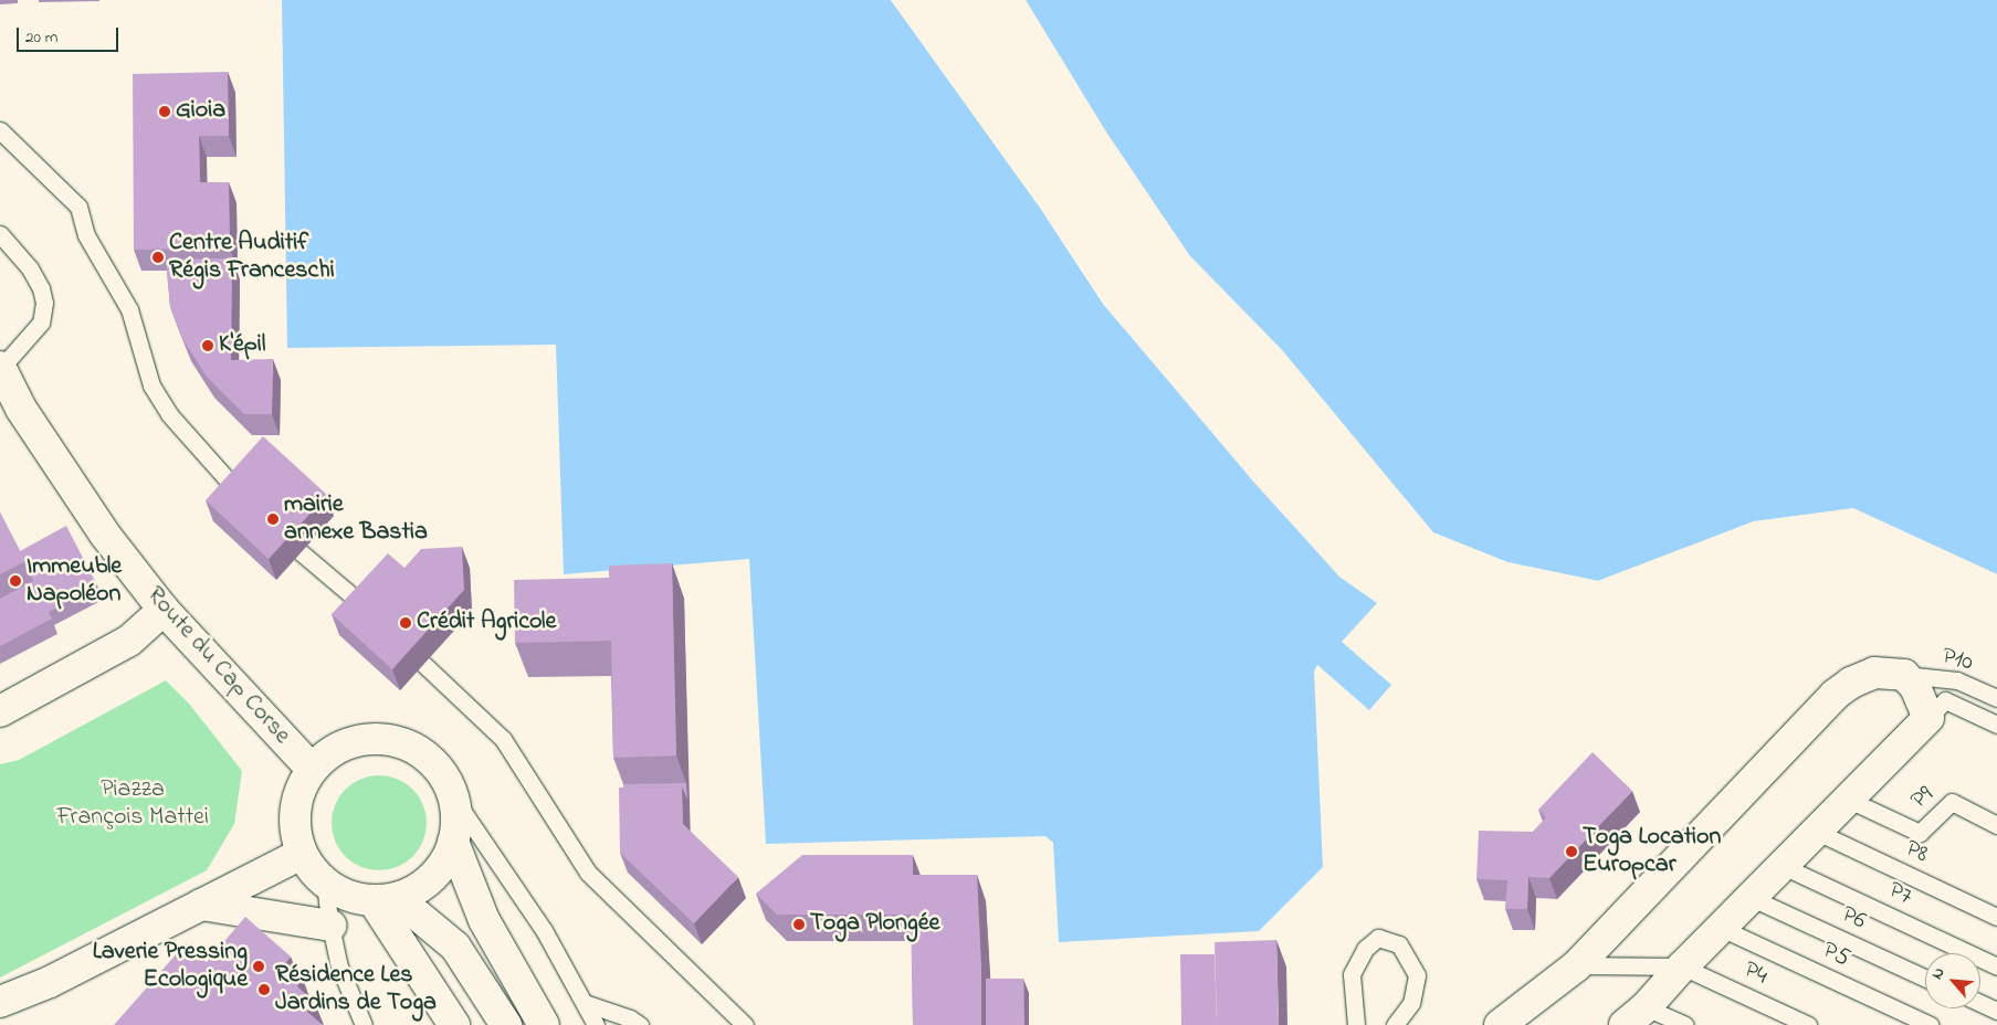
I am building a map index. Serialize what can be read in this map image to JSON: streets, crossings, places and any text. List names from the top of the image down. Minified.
{"streets":{"street":["Route du Cap Corse"],"lane":["P10","P9","P8","P7","P6","P5","P4"]},"parks":["Piazza François Mattei"],"places":["Gioia","Centre Auditif Régis Franceschi","K'épil","mairie annexe Bastia","Immeuble Napoléon","Crédit Agricole","Toga Location Europcar","Toga Plongée","Laverie Pressing Ecologique","Résidence Les Jardins de Toga"],"scale_bar":"20 m","north":"top left"}
